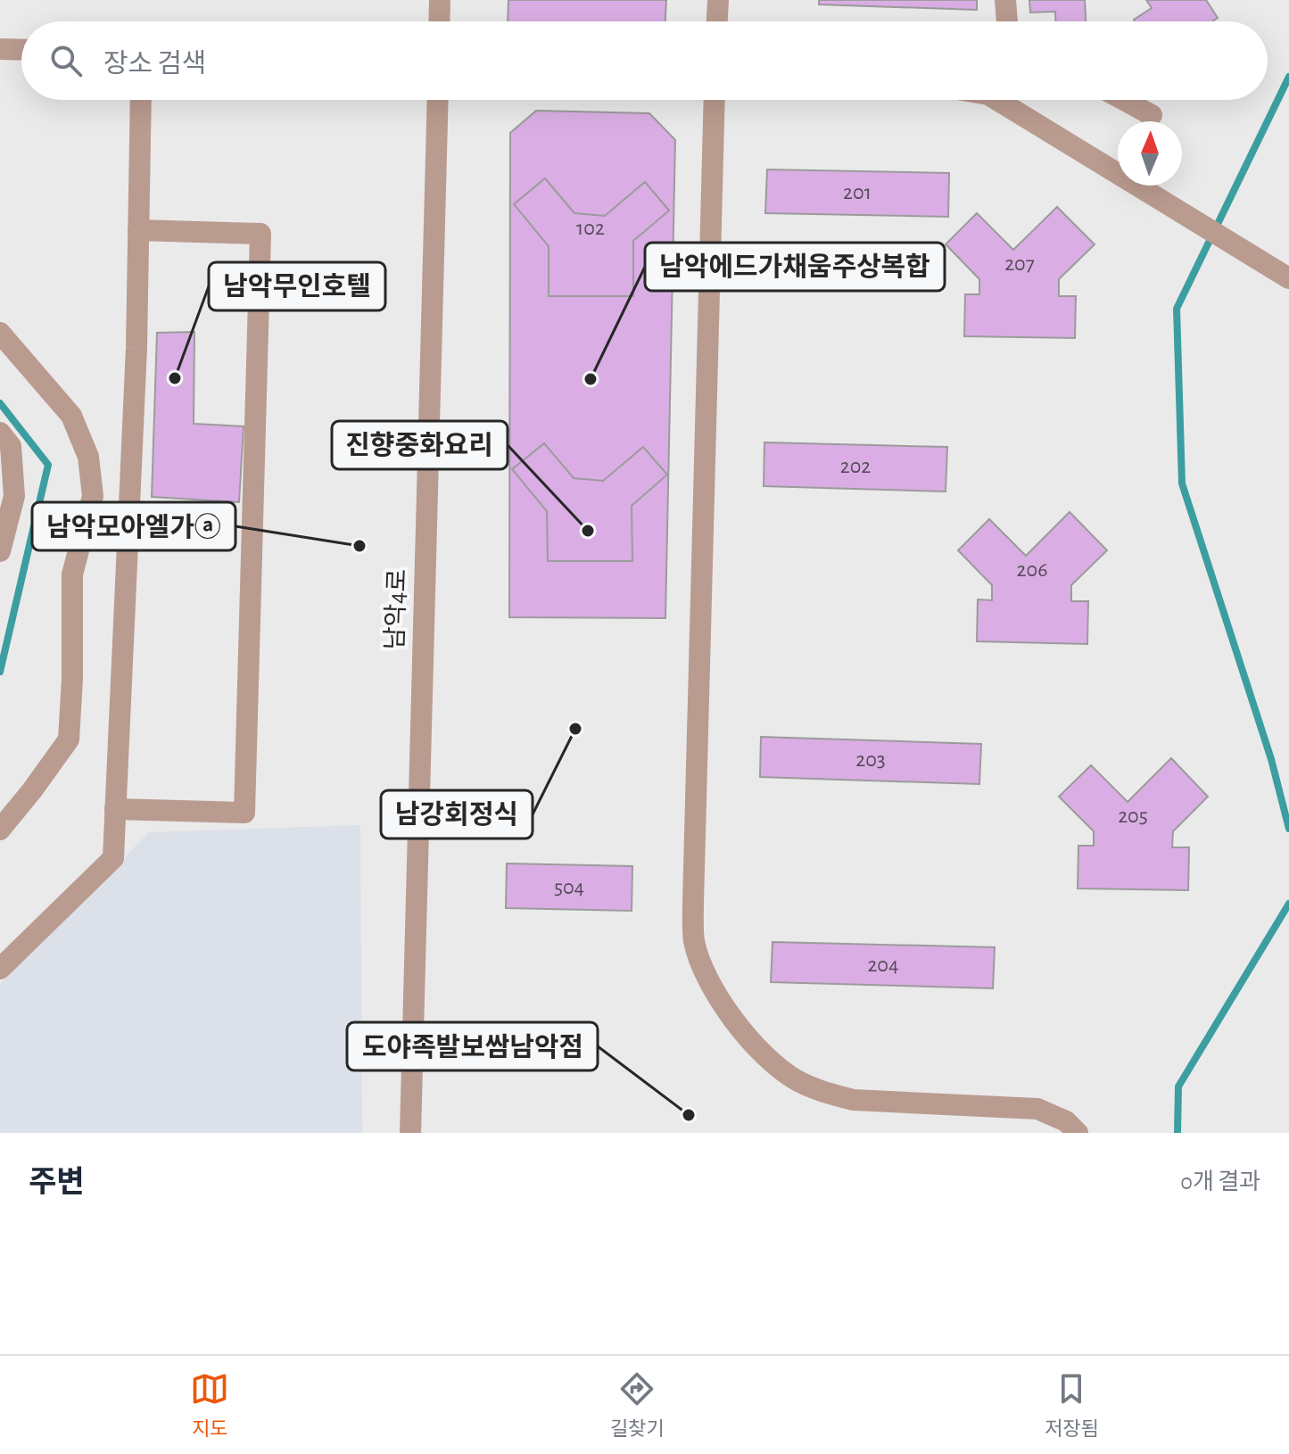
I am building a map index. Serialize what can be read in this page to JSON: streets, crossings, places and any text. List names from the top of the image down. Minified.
{"streets":{"street":["남악4로"]},"places":["남악무인호텔","남악에드가채움주상복합","진향중화요리","남악모아엘가ⓐ","남강회정식","도야족발보쌈남악점"],"house_numbers":["201","102","207","202","206","203","205","504","204"],"north":"top","page":{"search":"장소 검색","heading":["주변","0개 결과"],"nav":["지도","길찾기","저장됨"]}}
